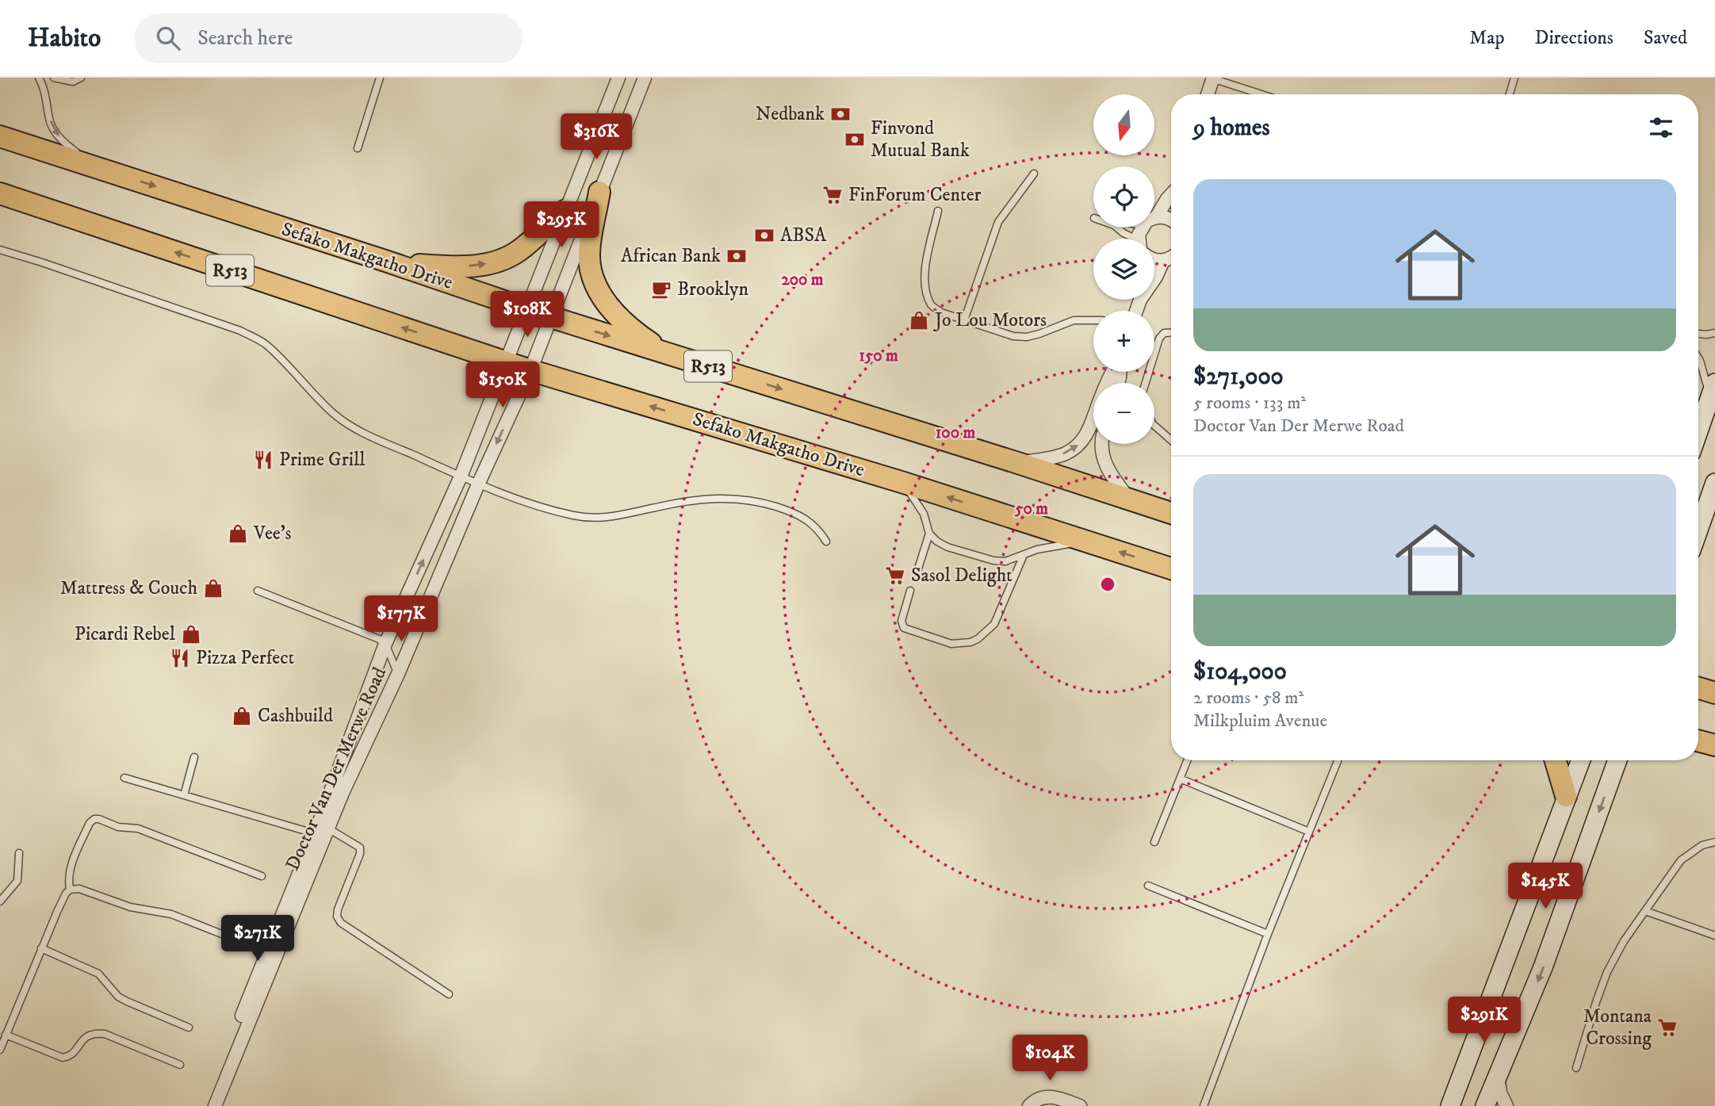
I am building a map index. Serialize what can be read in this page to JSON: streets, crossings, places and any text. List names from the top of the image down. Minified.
{"streets":{"main road":["Sefako Makgatho Drive","R513"],"street":["Doctor Van Der Merwe Road"]},"crossings":[["Sefako Makgatho Drive","Doctor Van Der Merwe Road"]],"places":{"bank":["Nedbank","Finvond Mutual Bank","ABSA","African Bank"],"supermarket":["FinForum Center","Sasol Delight","Montana Crossing"],"cafe":["Brooklyn"],"shop":["Jo Lou Motors","Vee's","Mattress & Couch","Picardi Rebel","Cashbuild"],"restaurant":["Prime Grill","Pizza Perfect"]},"north":"bottom","page":{"header":"Habito","search":"Search here","nav":["Map","Directions","Saved"],"map_buttons":["+","−"],"heading":"9 homes","price":["$316K","$295K","$108K","$150K","$177K","$145K","$271K","$291K","$104K"],"list":[{"name":"$271,000","note":"5 rooms · 133 m² · Doctor Van Der Merwe Road"},{"name":"$104,000","note":"2 rooms · 58 m² · Milkpluim Avenue"}]},"rings":["200 m","150 m","100 m","50 m"]}
